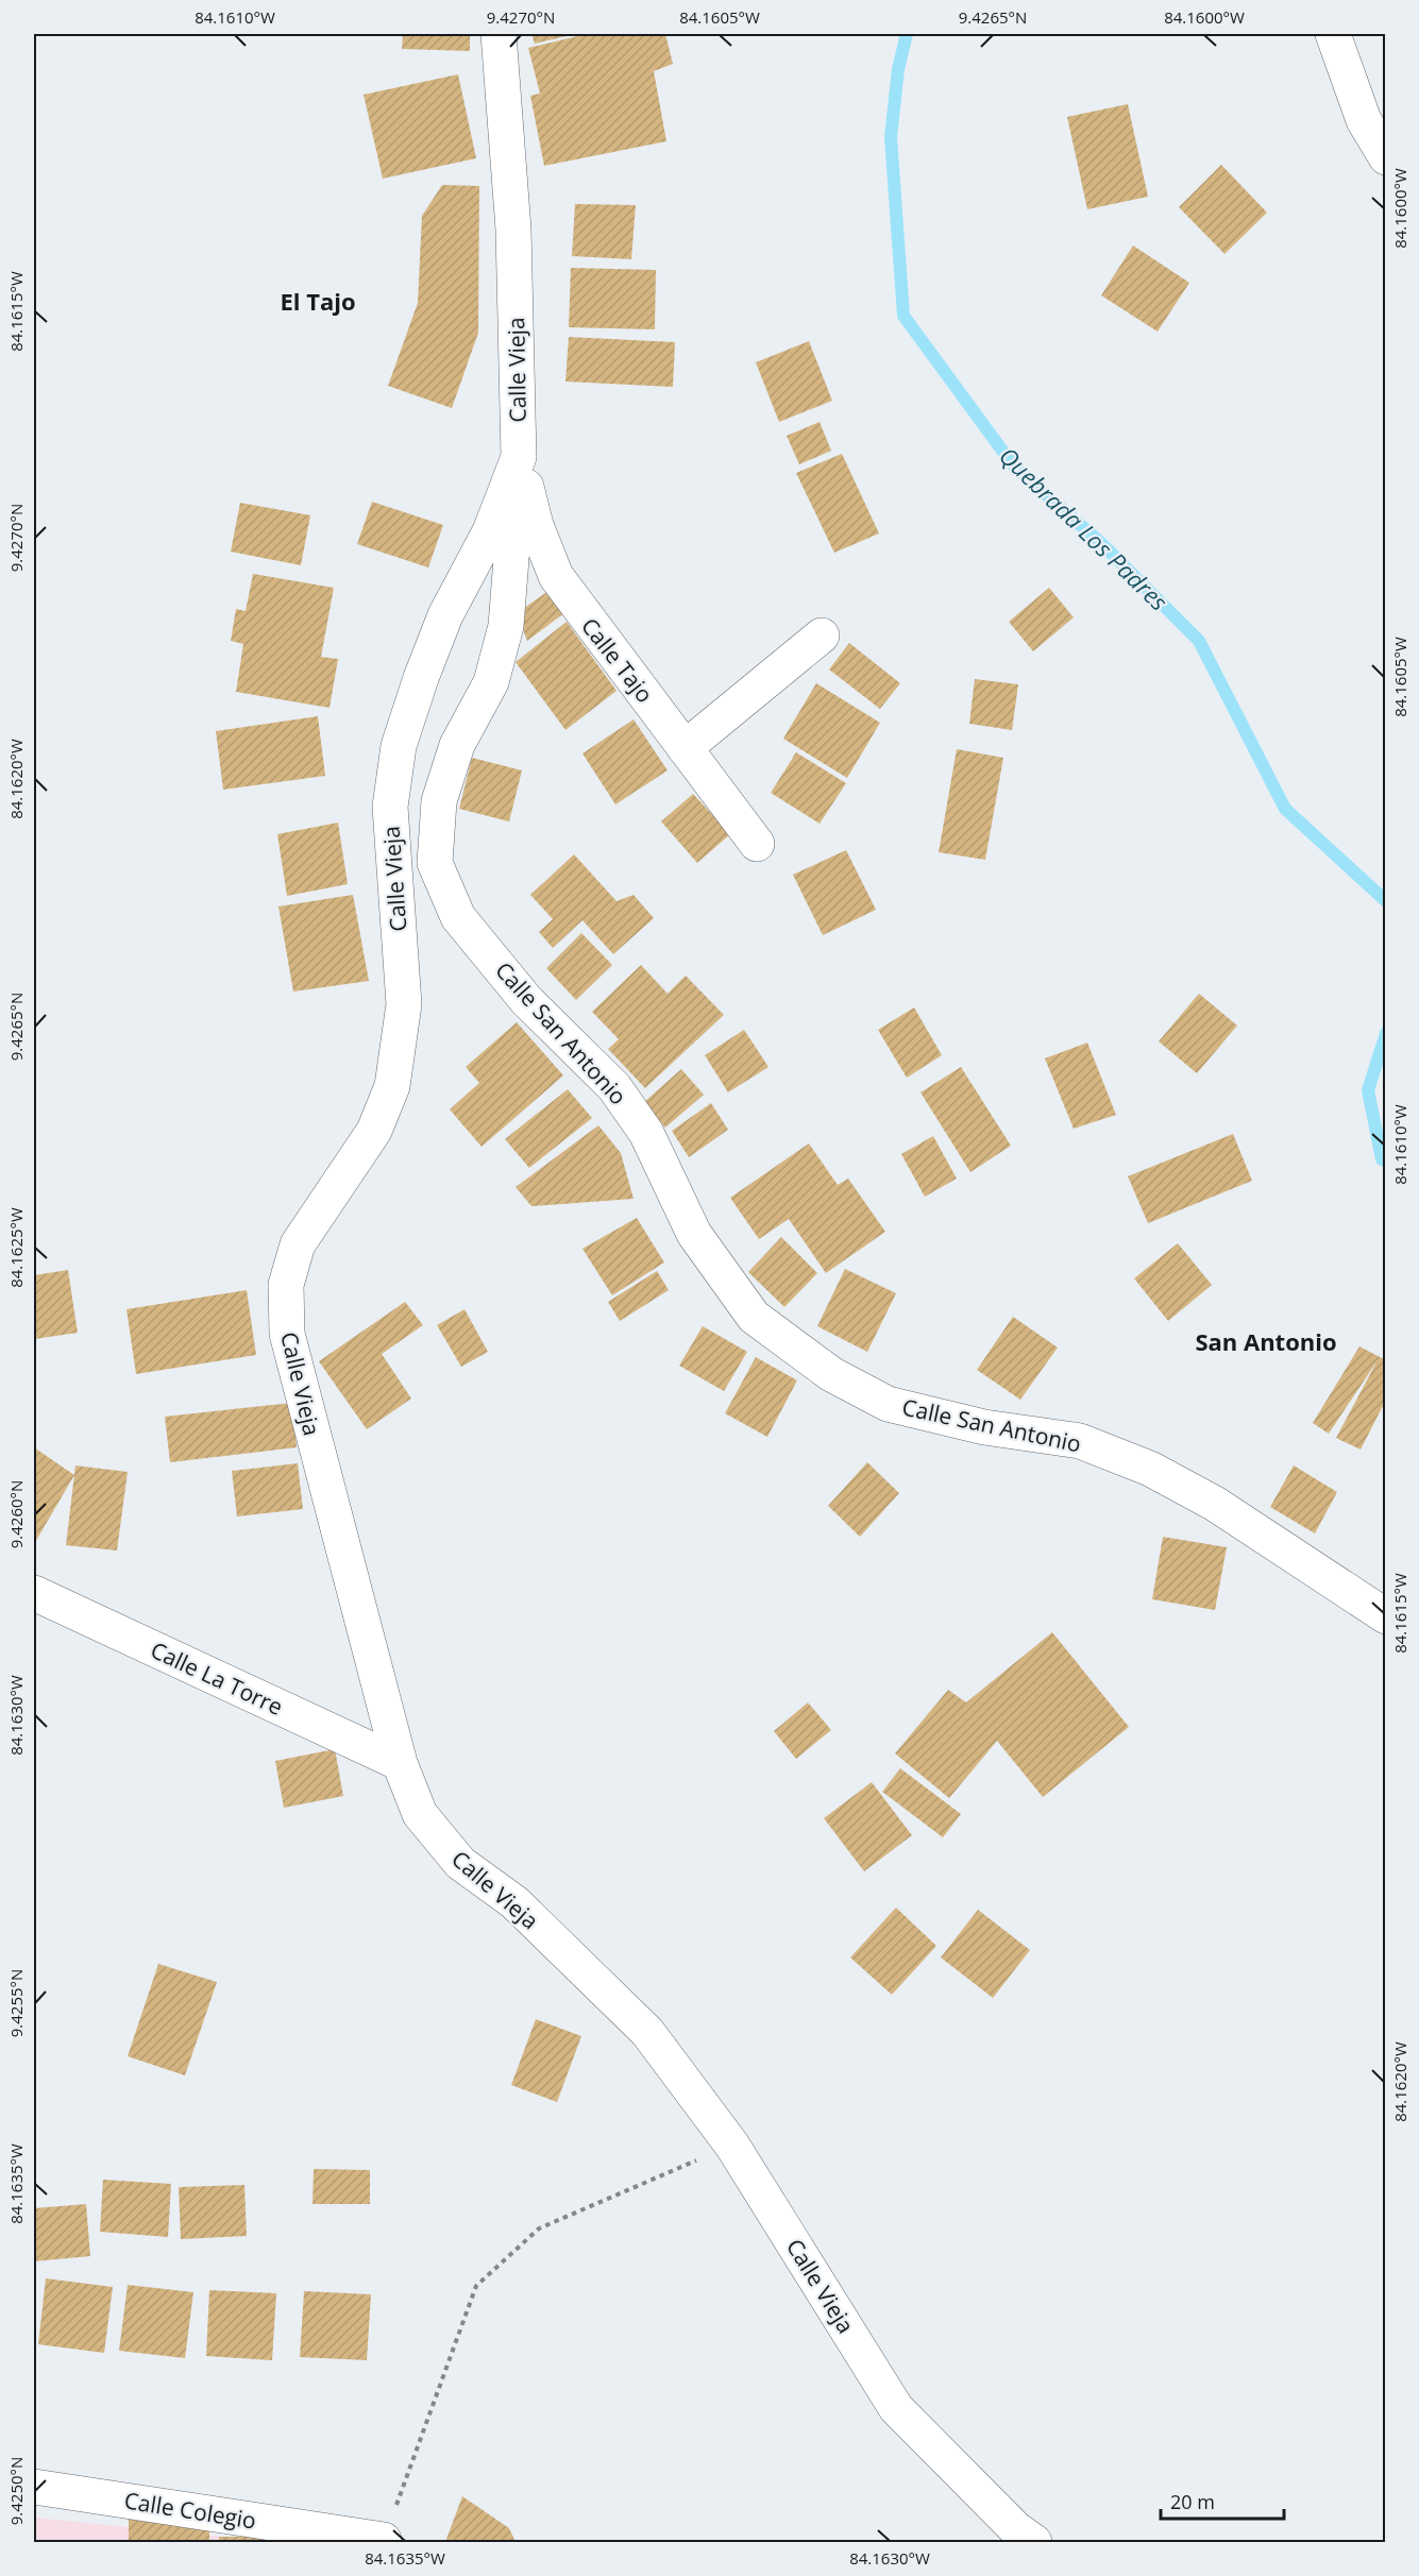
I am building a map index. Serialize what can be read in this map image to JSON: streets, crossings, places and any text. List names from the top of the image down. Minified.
{"streets":{"street":["Calle Vieja","Calle Tajo","Calle San Antonio","Calle La Torre","Calle Colegio"]},"crossings":[["Calle Vieja","Calle Tajo"],["Calle Vieja","Calle San Antonio"],["Calle Vieja","Calle La Torre"],["Calle Tajo","Calle San Antonio"]],"districts":["El Tajo","San Antonio"],"water":["Quebrada Los Padres"],"scale_bar":"20 m","coordinates":["84.1610°W","9.4270°N","84.1605°W","9.4265°N","84.1600°W","84.1615°W","84.1620°W","84.1625°W","9.4260°N","84.1630°W","9.4255°N","84.1635°W","9.4250°N"]}
